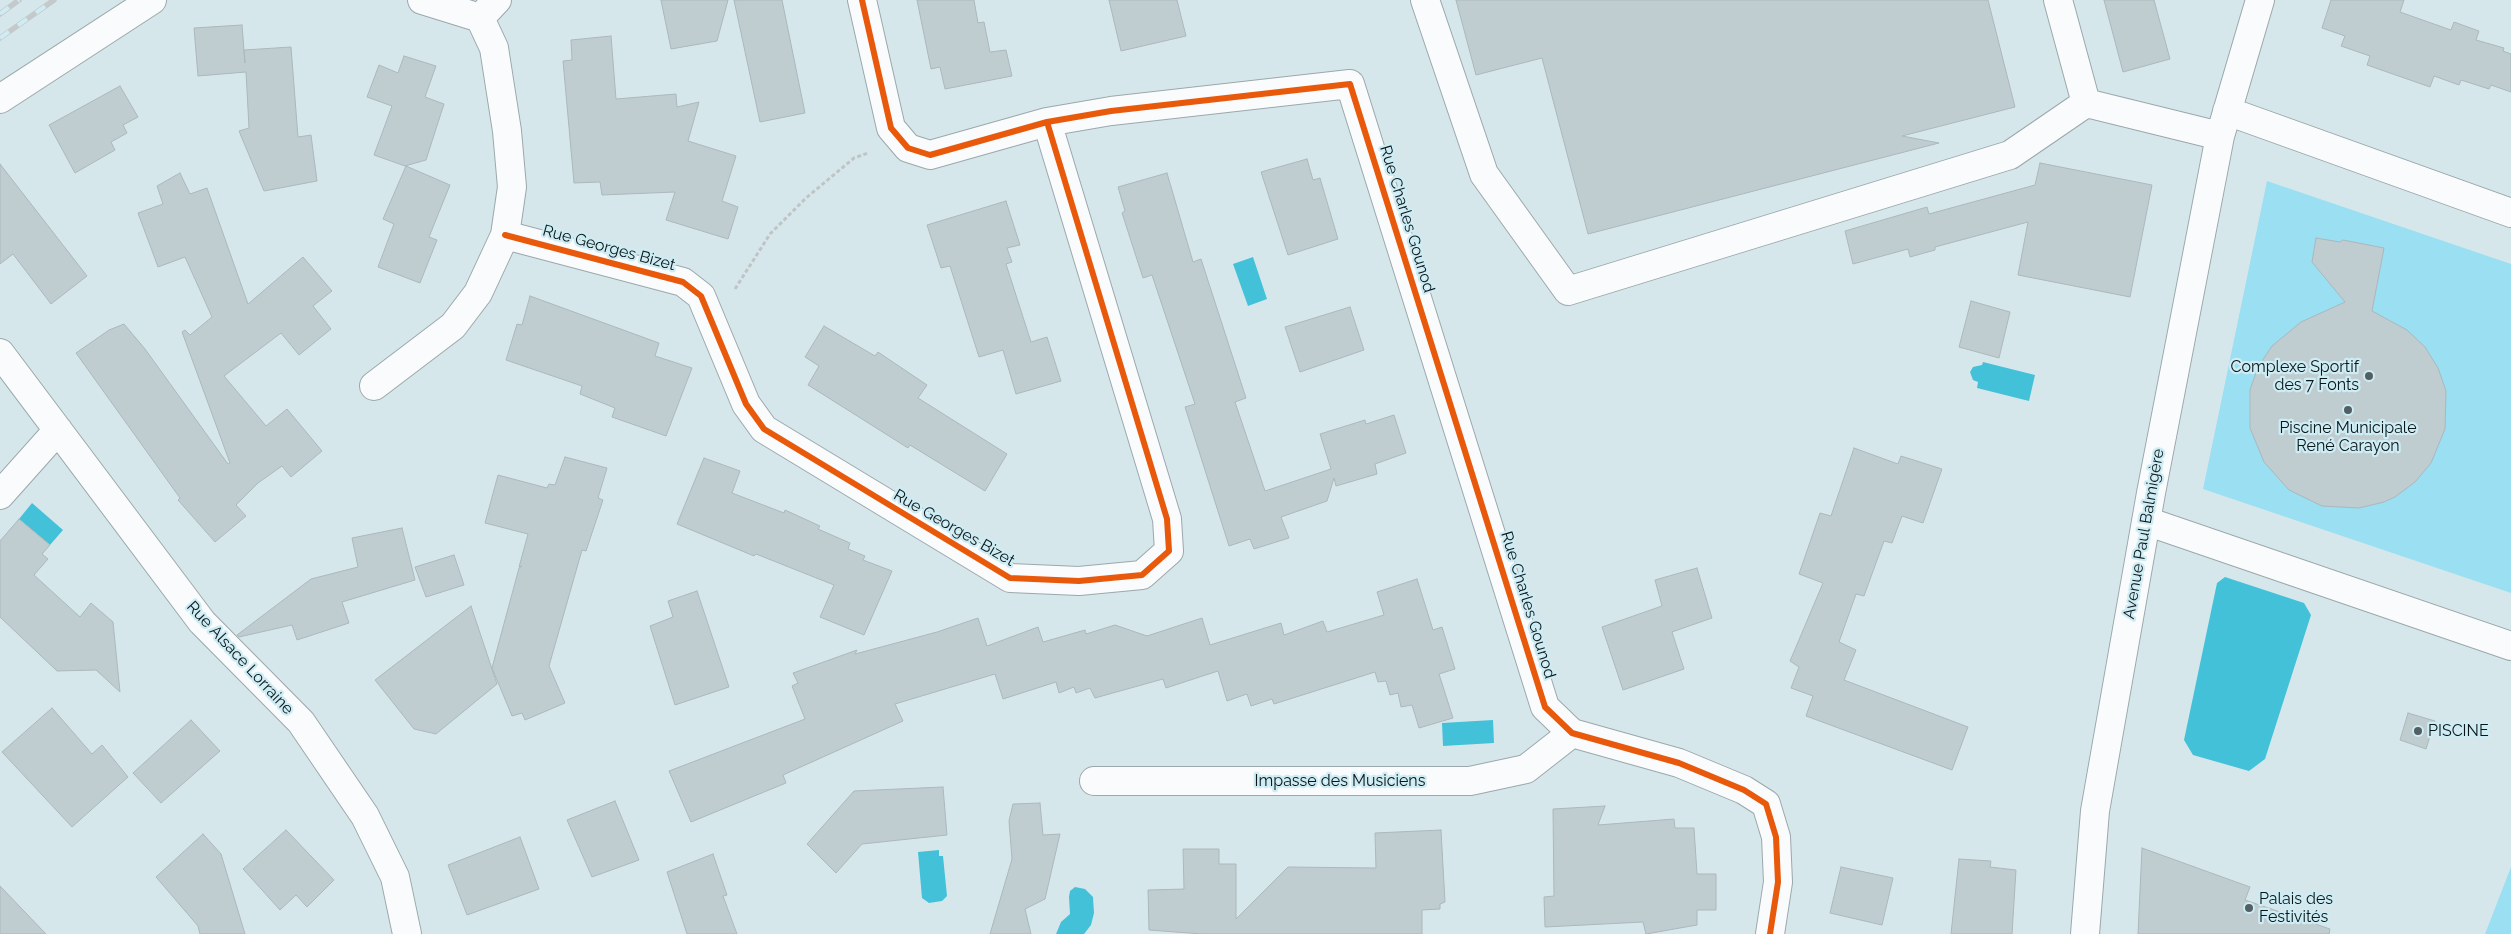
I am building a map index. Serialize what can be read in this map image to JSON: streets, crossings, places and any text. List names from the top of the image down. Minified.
{"streets":{"street":["Rue Charles Gounod","Rue Georges Bizet","Avenue Paul Balmigère","Rue Alsace Lorraine","Impasse des Musiciens"]},"crossings":[["Rue Charles Gounod","Rue Georges Bizet"],["Rue Charles Gounod","Impasse des Musiciens"]],"places":["Complexe Sportif des 7 Fonts","Piscine Municipale René Carayon","PISCINE","Palais des Festivités"]}
